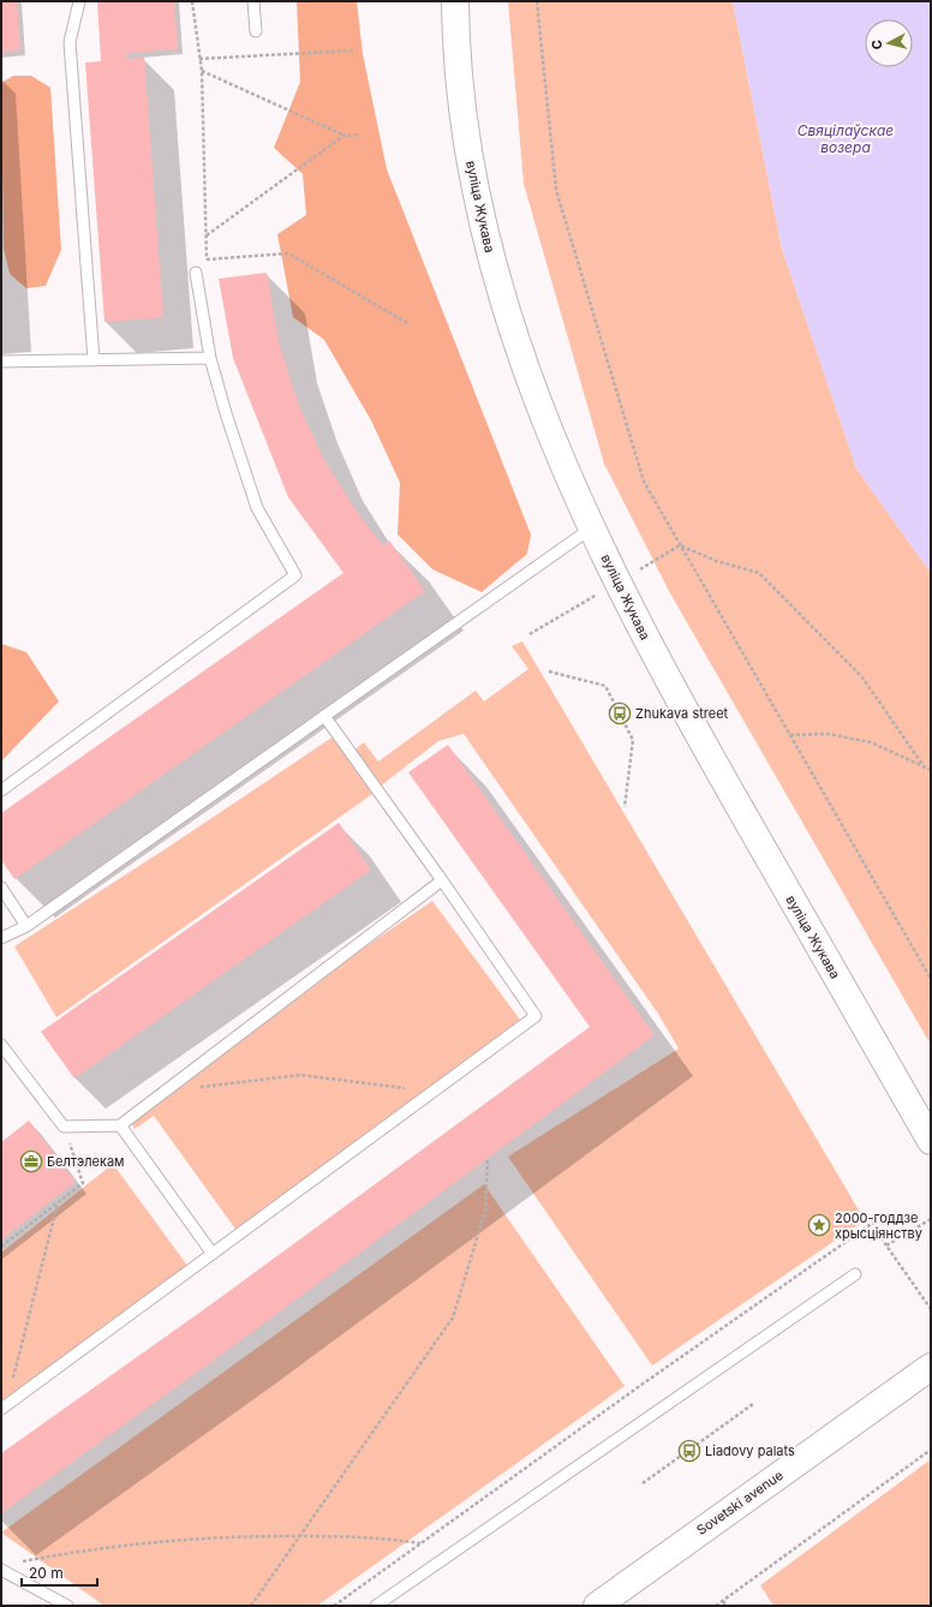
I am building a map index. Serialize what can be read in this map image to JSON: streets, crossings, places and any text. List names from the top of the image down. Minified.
{"streets":{"street":["вуліца Жукава","Sovetski avenue"]},"water":["Свяцілаўскае возера"],"places":{"bus stop":["Zhukava street","Liadovy palats"],"office":["Белтэлекам"],"place":["2000-годдзе хрысціянству"]},"scale_bar":"20 m","north":"left"}
